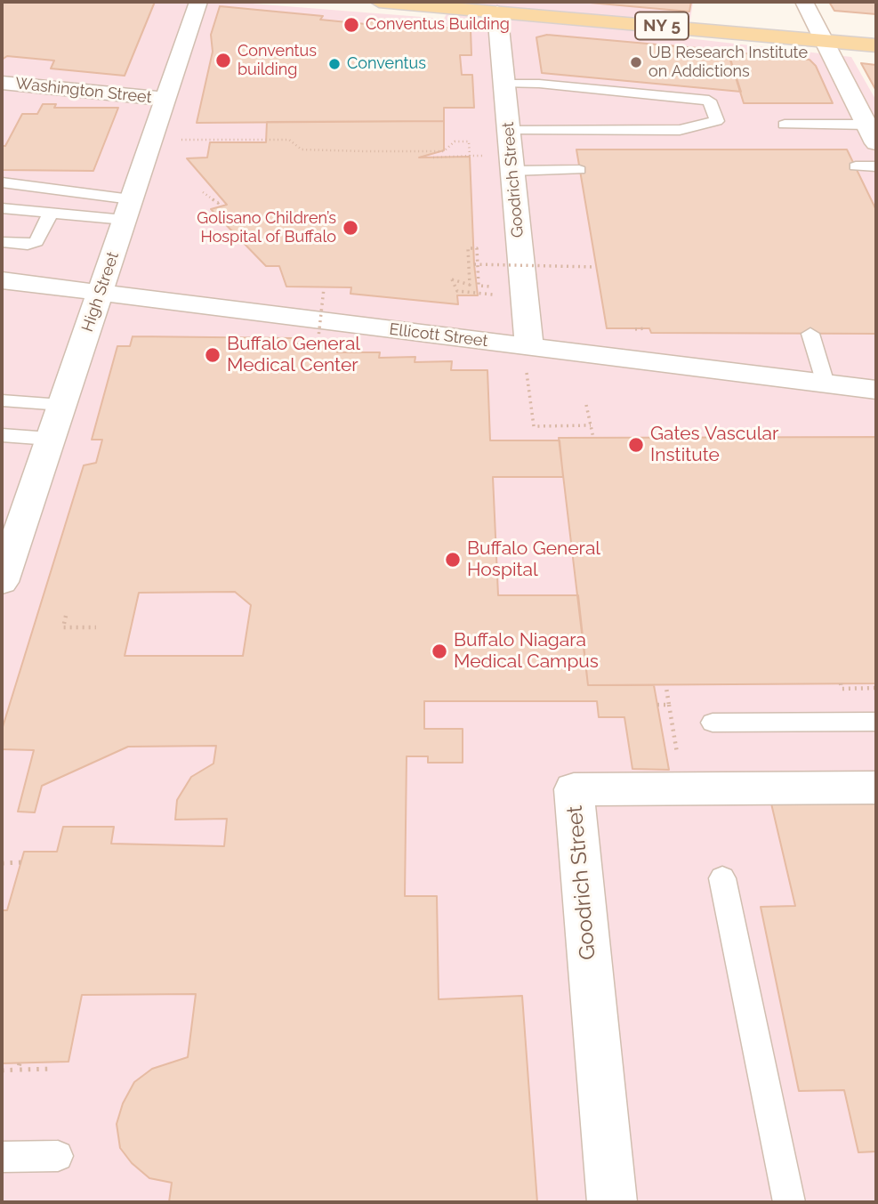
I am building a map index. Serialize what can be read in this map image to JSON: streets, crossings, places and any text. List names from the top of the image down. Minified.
{"streets":{"main road":["NY 5"],"street":["Washington Street","Goodrich Street","High Street","Ellicott Street"]},"crossings":[["NY 5","Goodrich Street"],["Washington Street","High Street"],["Goodrich Street","Ellicott Street"],["High Street","Ellicott Street"]],"places":["Conventus Building","Conventus building","UB Research Institute on Addictions","Conventus","Golisano Children’s Hospital of Buffalo","Buffalo General Medical Center","Gates Vascular Institute","Buffalo General Hospital","Buffalo Niagara Medical Campus"]}
